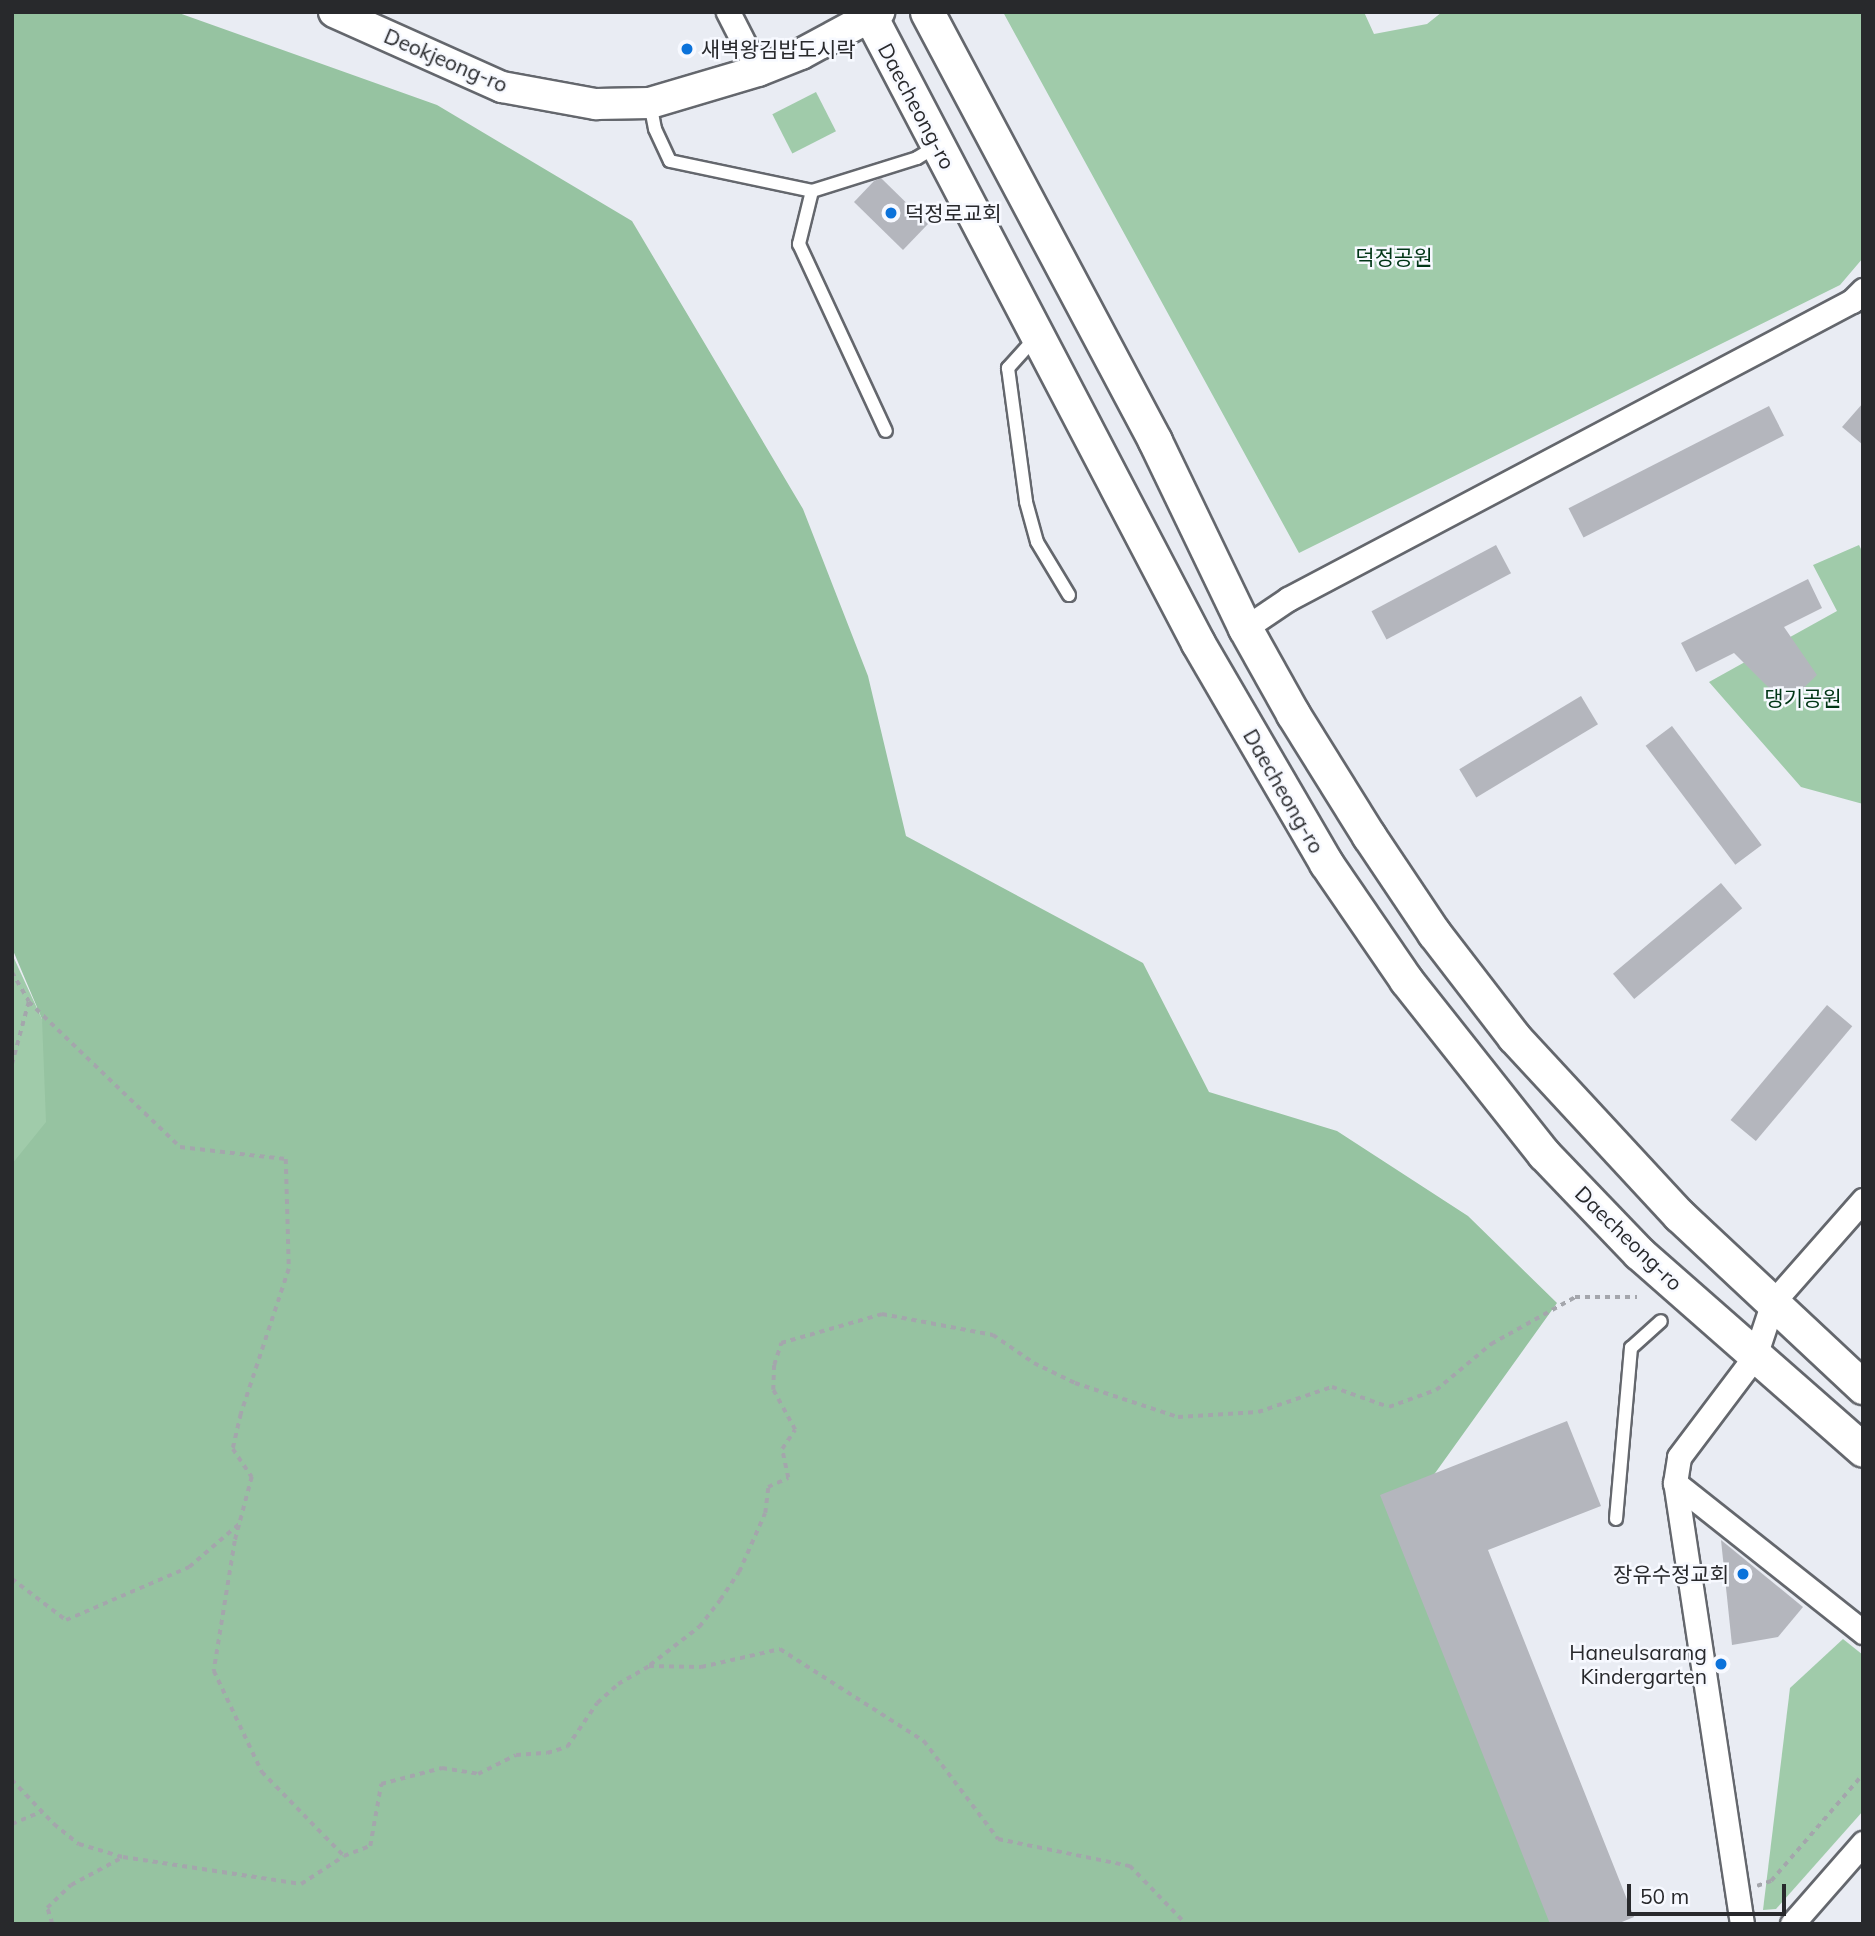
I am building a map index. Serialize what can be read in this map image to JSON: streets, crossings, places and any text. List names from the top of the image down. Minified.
{"streets":{"main road":["Daecheong-ro"],"street":["Deokjeong-ro"]},"crossings":[["Deokjeong-ro","Daecheong-ro"]],"parks":["덕정공원","댕기공원"],"places":["새벽왕김밥도시락","덕정로교회","장유수정교회","Haneulsarang Kindergarten"],"scale_bar":"50 m"}
